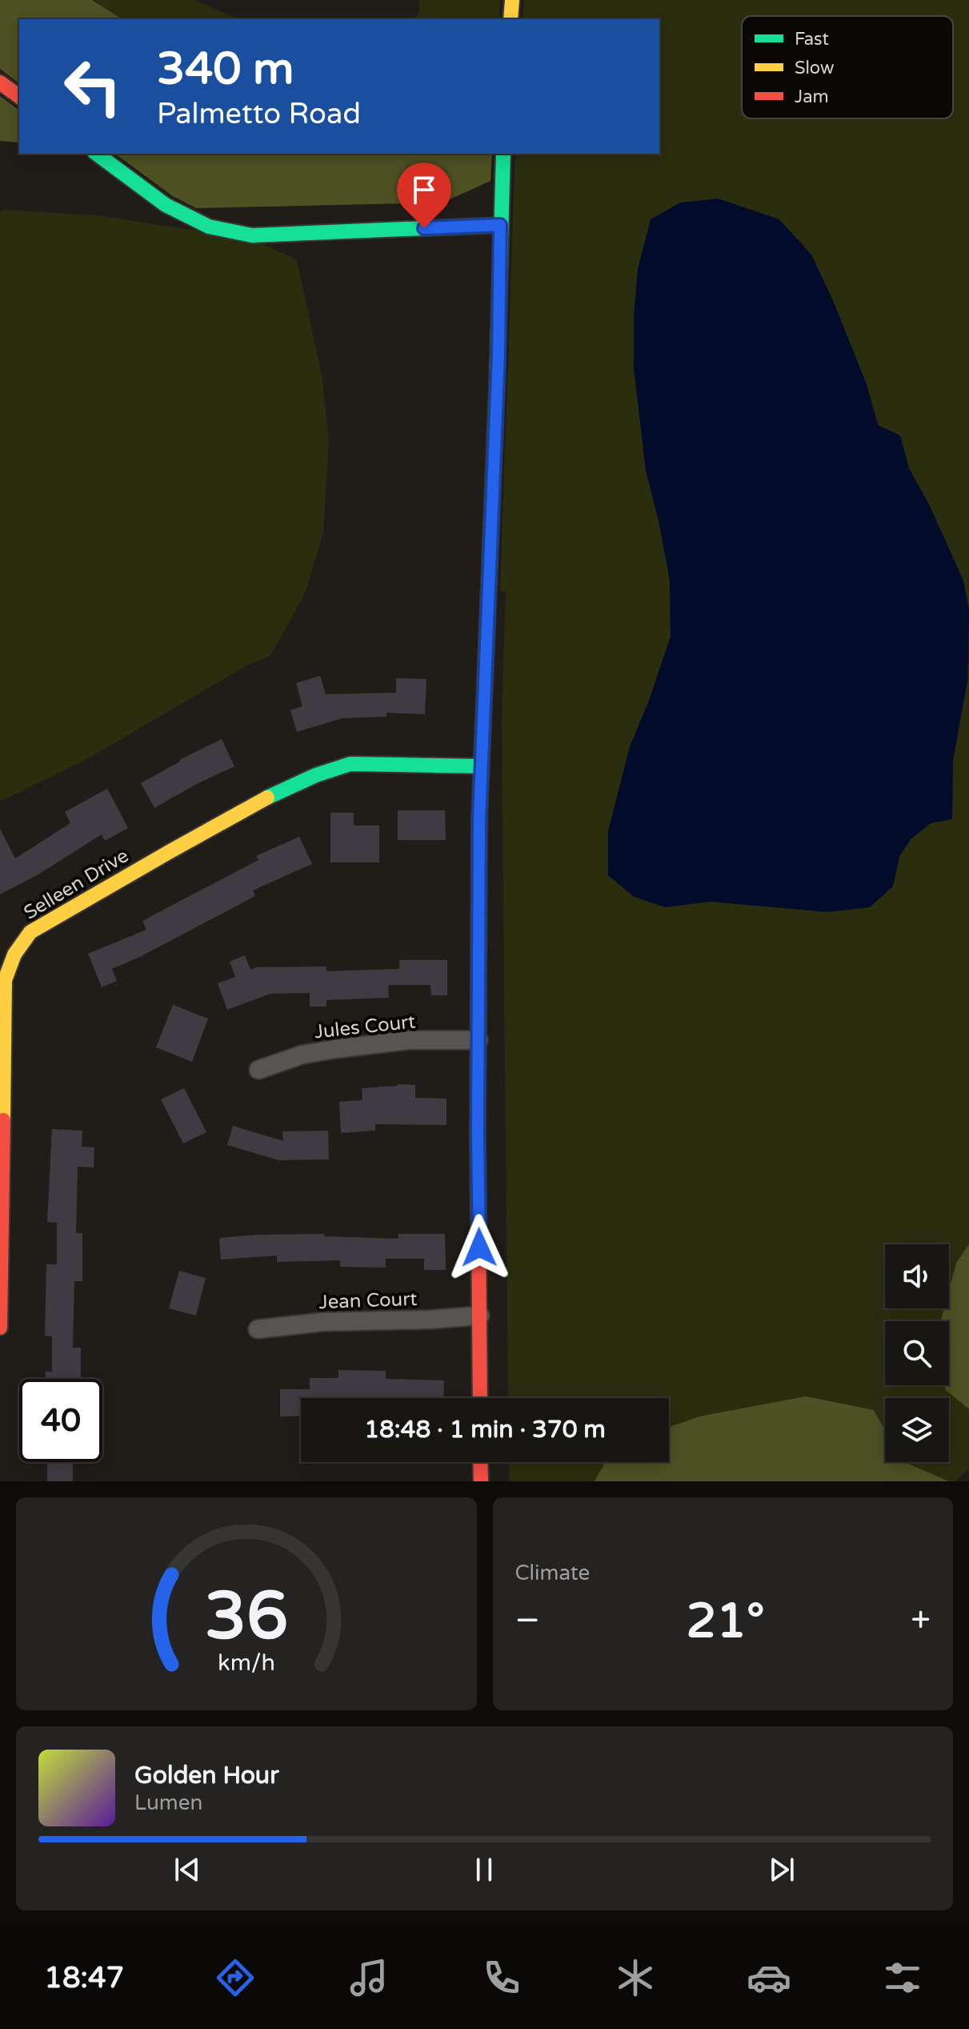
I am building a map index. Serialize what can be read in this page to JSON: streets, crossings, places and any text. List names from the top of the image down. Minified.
{"streets":{"street":["Selleen Drive","Jules Court","Jean Court"]},"legend":["Fast","Slow","Jam"],"page":{"turn":["340 m","Palmetto Road"],"limit":"40","trip":"18:48 · 1 min · 370 m","tile":"Climate","heat":["−","21°","+"],"song":["Golden Hour","Lumen"],"tabs":"18:47","gauge":["36","km/h"]}}
